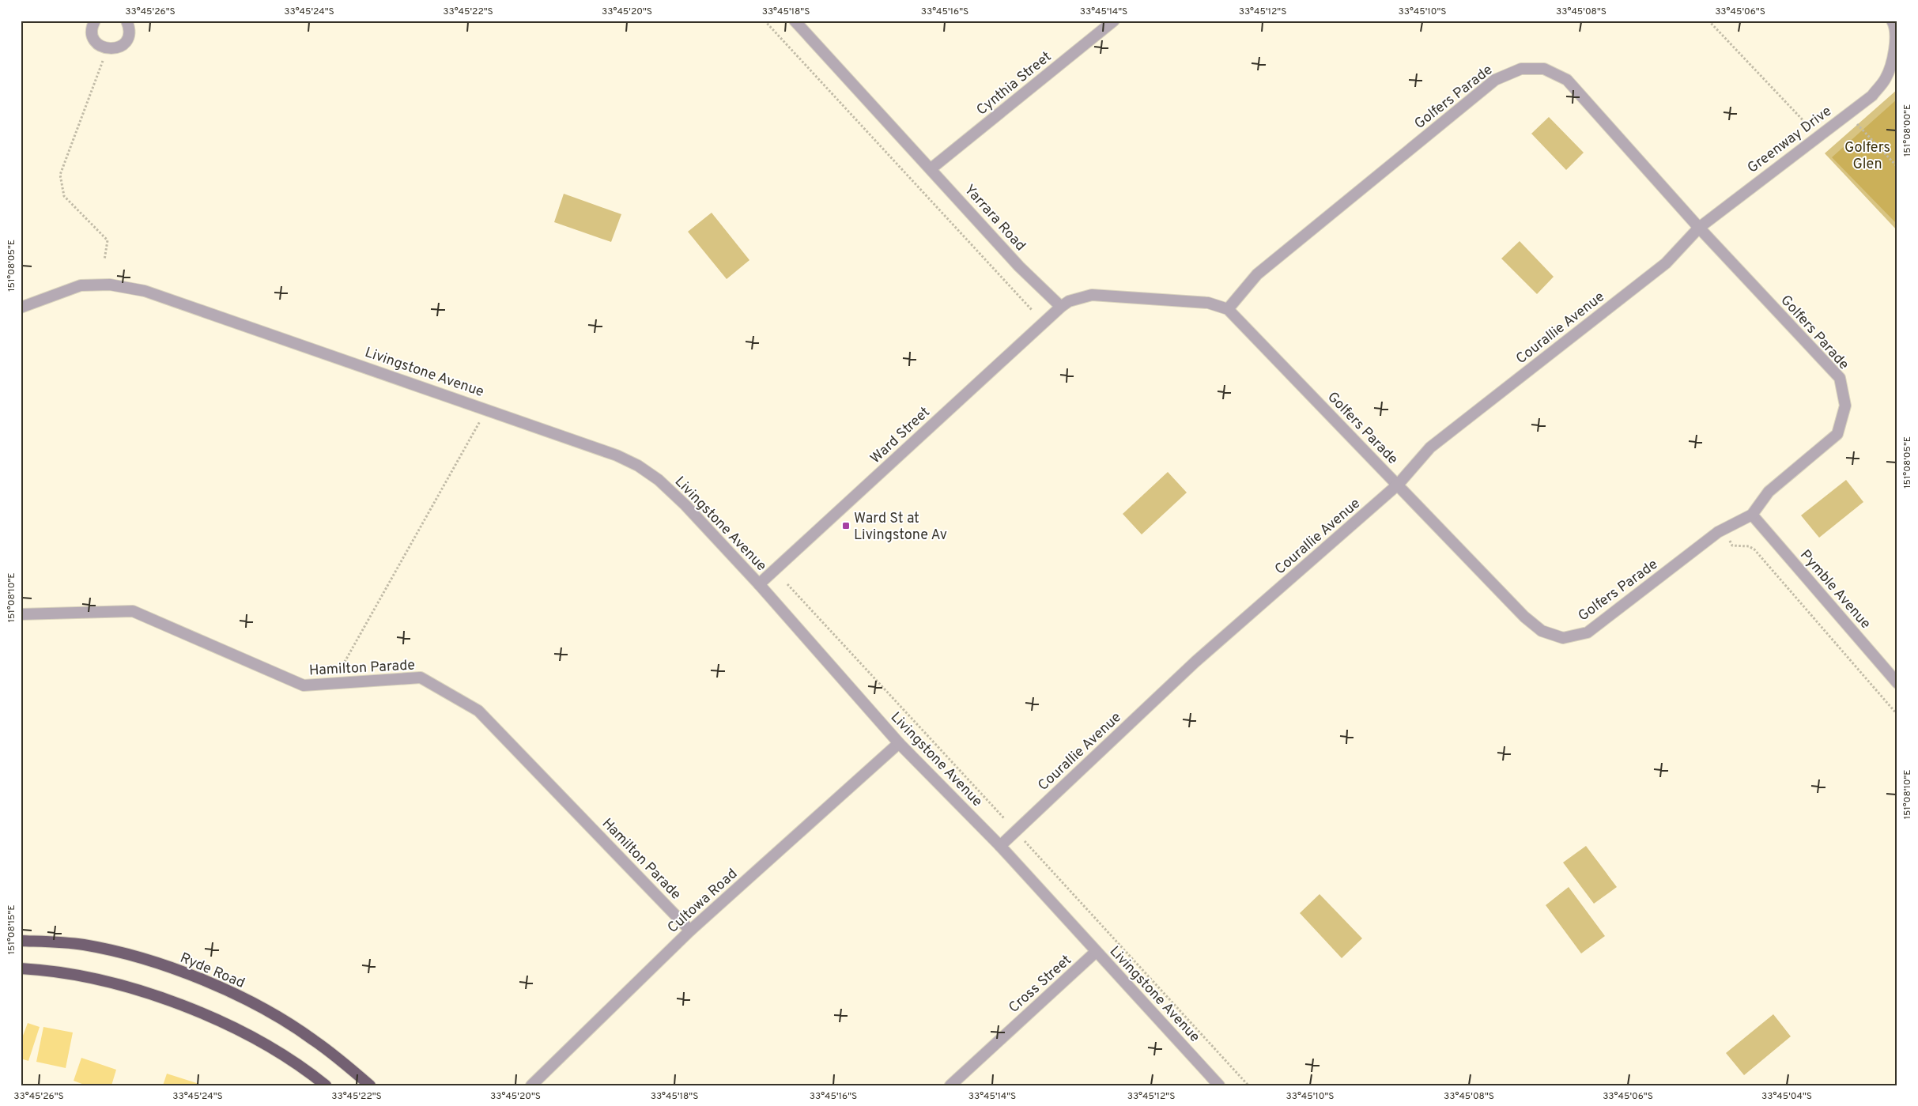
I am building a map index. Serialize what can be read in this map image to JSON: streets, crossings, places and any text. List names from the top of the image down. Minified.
{"streets":{"highway":["Ryde Road"],"street":["Cynthia Street","Golfers Parade","Greenway Drive","Yarrara Road","Courallie Avenue","Livingstone Avenue","Ward Street","Pymble Avenue","Hamilton Parade","Cultowa Road","Cross Street"]},"crossings":[["Cynthia Street","Yarrara Road"],["Golfers Parade","Greenway Drive"],["Golfers Parade","Courallie Avenue"],["Golfers Parade","Pymble Avenue"],["Greenway Drive","Courallie Avenue"],["Yarrara Road","Ward Street"],["Courallie Avenue","Livingstone Avenue"],["Livingstone Avenue","Ward Street"],["Livingstone Avenue","Cultowa Road"],["Livingstone Avenue","Cross Street"],["Hamilton Parade","Cultowa Road"]],"parks":["Golfers Glen"],"places":{"transit":["Ward St at Livingstone Av"]},"coordinates":["33°45'26\"S","33°45'24\"S","33°45'22\"S","33°45'20\"S","33°45'18\"S","33°45'16\"S","33°45'14\"S","33°45'12\"S","33°45'10\"S","33°45'08\"S","33°45'06\"S","151°08'00\"E","151°08'05\"E","151°08'10\"E","151°08'15\"E","33°45'04\"S"]}
